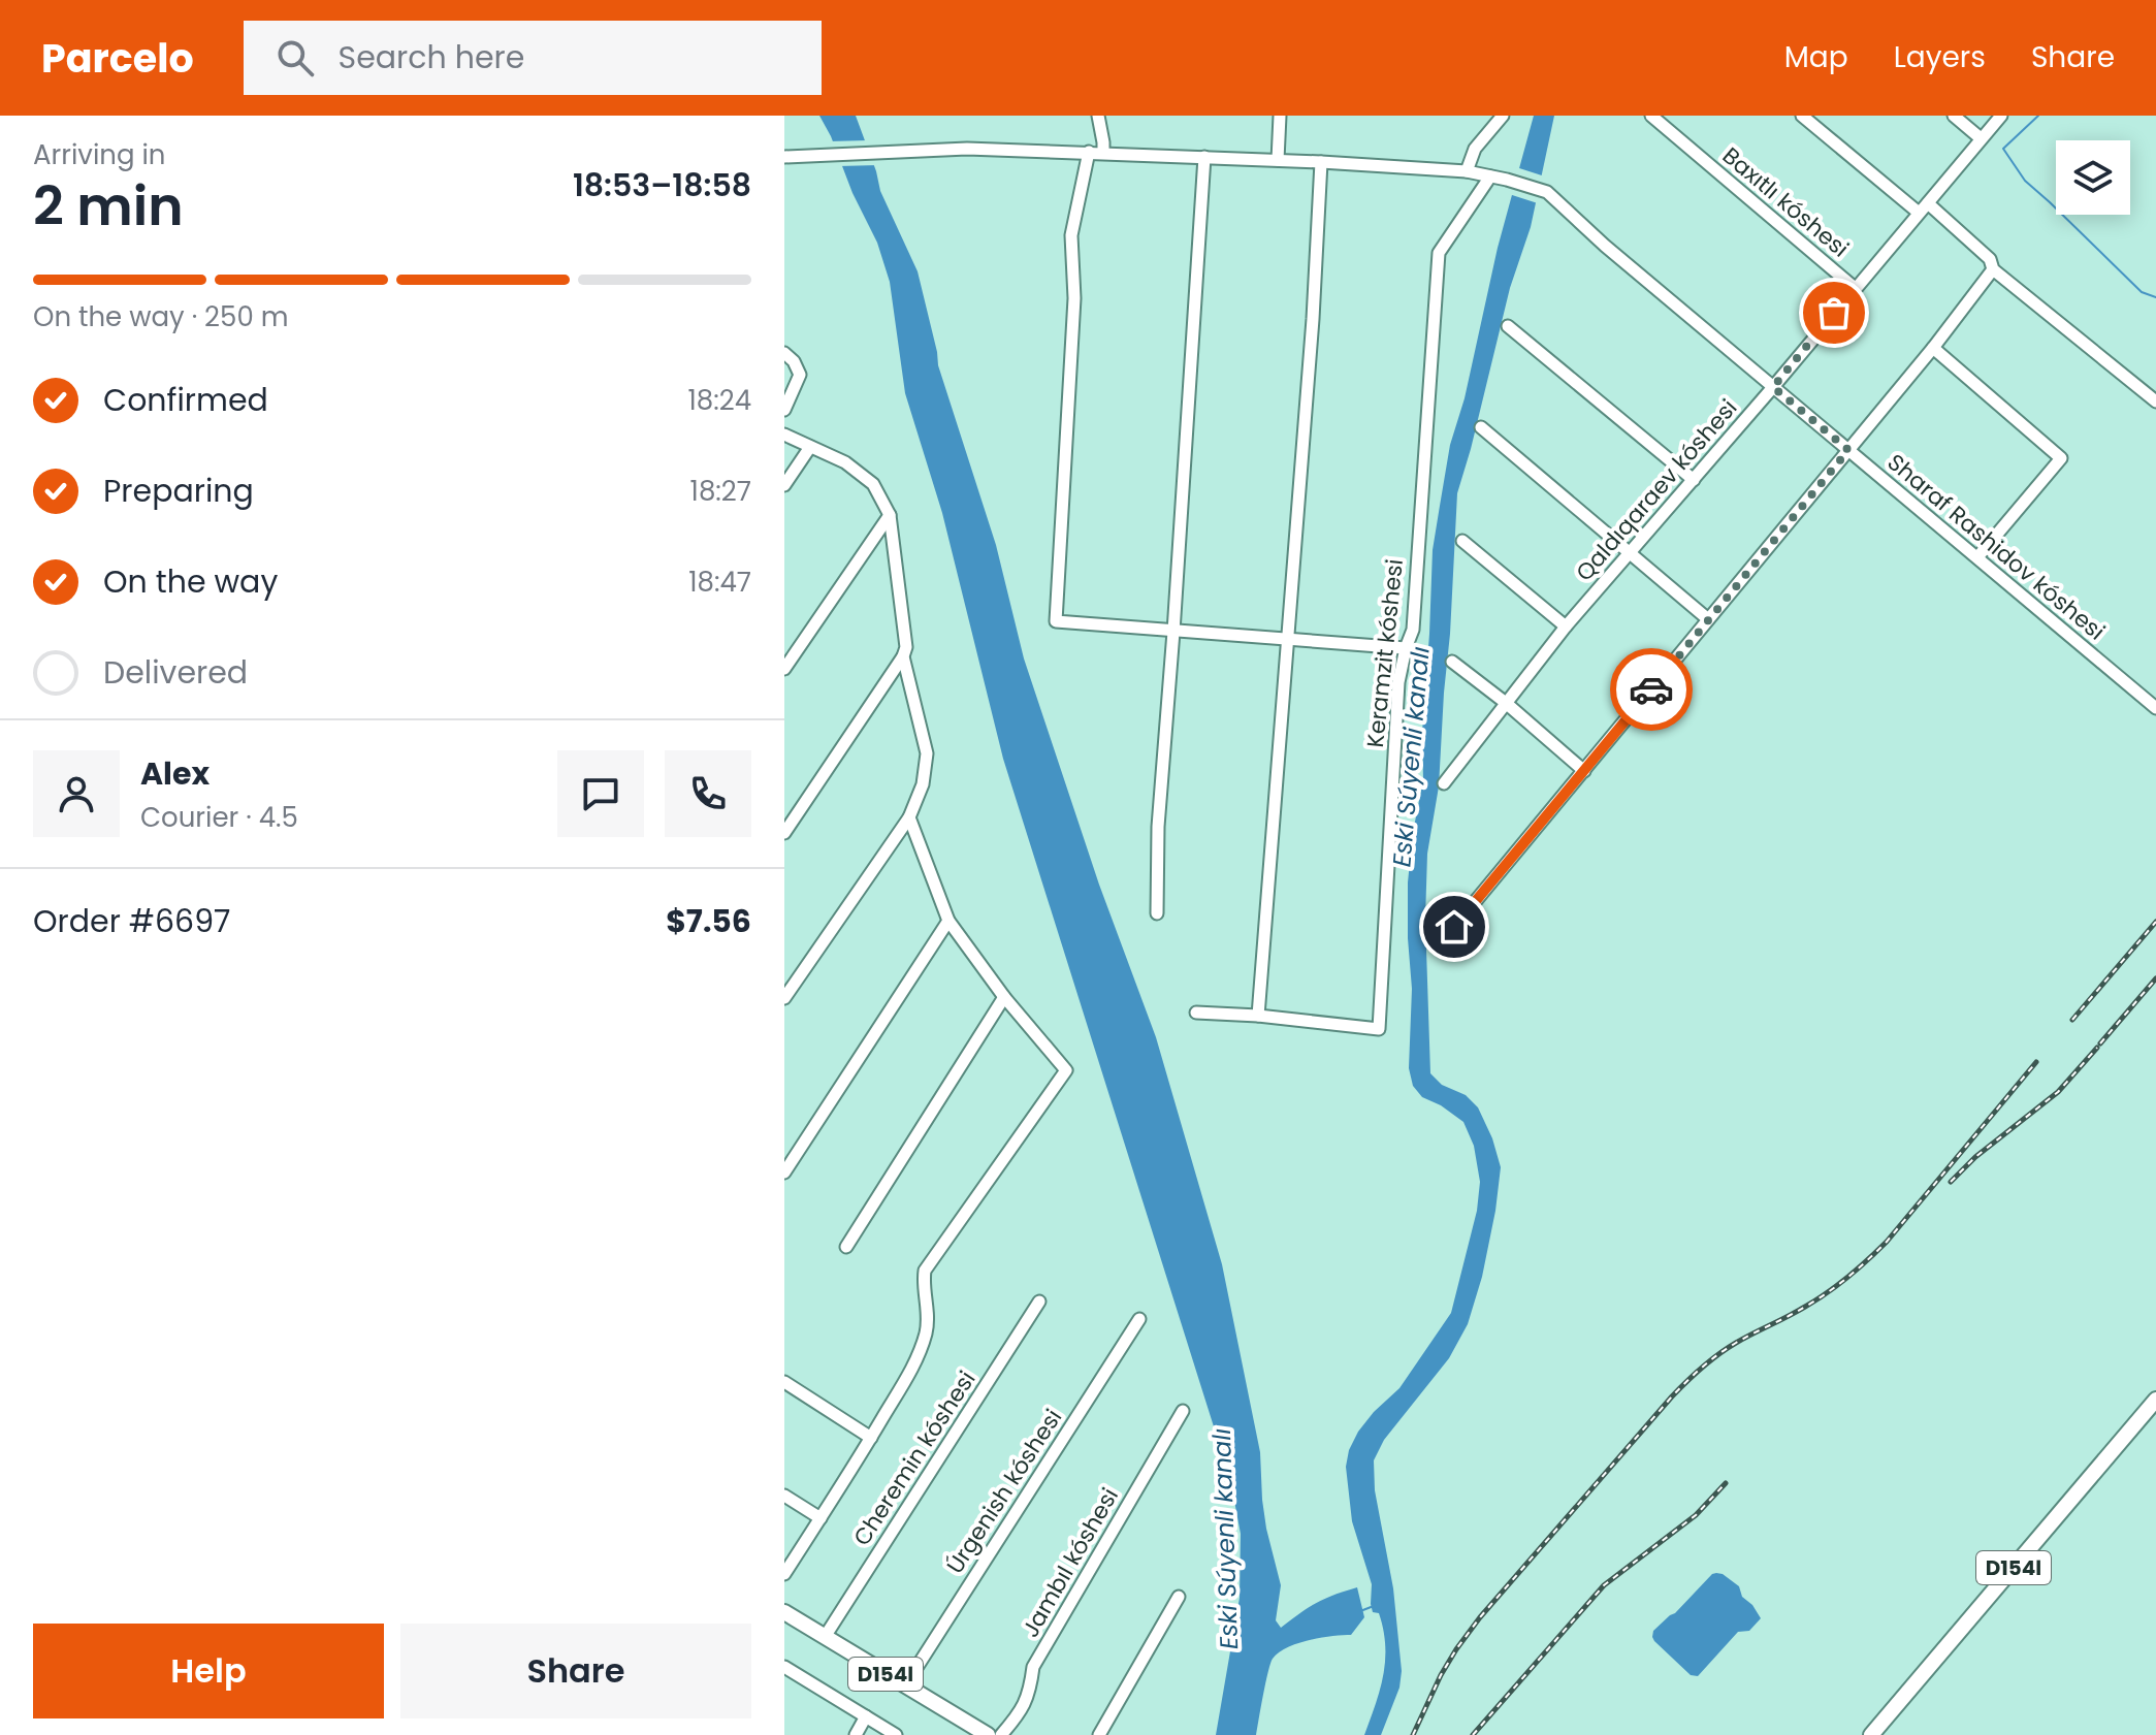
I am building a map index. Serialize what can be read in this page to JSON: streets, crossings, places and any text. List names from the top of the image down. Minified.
{"streets":{"main road":["D154l"],"street":["Baxıtlı kóshesi","Qaldıqaraev kóshesi","Sharaf Rashidov kóshesi","Keramzit kóshesi","Cheremin kóshesi","Úrgenish kóshesi","Jambıl kóshesi"]},"crossings":[["Baxıtlı kóshesi","Qaldıqaraev kóshesi"],["Qaldıqaraev kóshesi","Sharaf Rashidov kóshesi"],["Sharaf Rashidov kóshesi","Keramzit kóshesi"],["Cheremin kóshesi","D154l"],["Úrgenish kóshesi","D154l"]],"water":["Eski Súyenli kanalı"],"page":{"header":"Parcelo","search":"Search here","nav":["Map","Layers","Share"],"heading":["2 min","Arriving in","18:53–18:58"],"panel":["Alex","Courier · 4.5","Order #6697","$7.56"],"bar":"On the way · 250 m","list":[["Confirmed","18:24"],["Preparing","18:27"],["On the way","18:47"],"Delivered"],"buttons":["Help","Share"]}}
